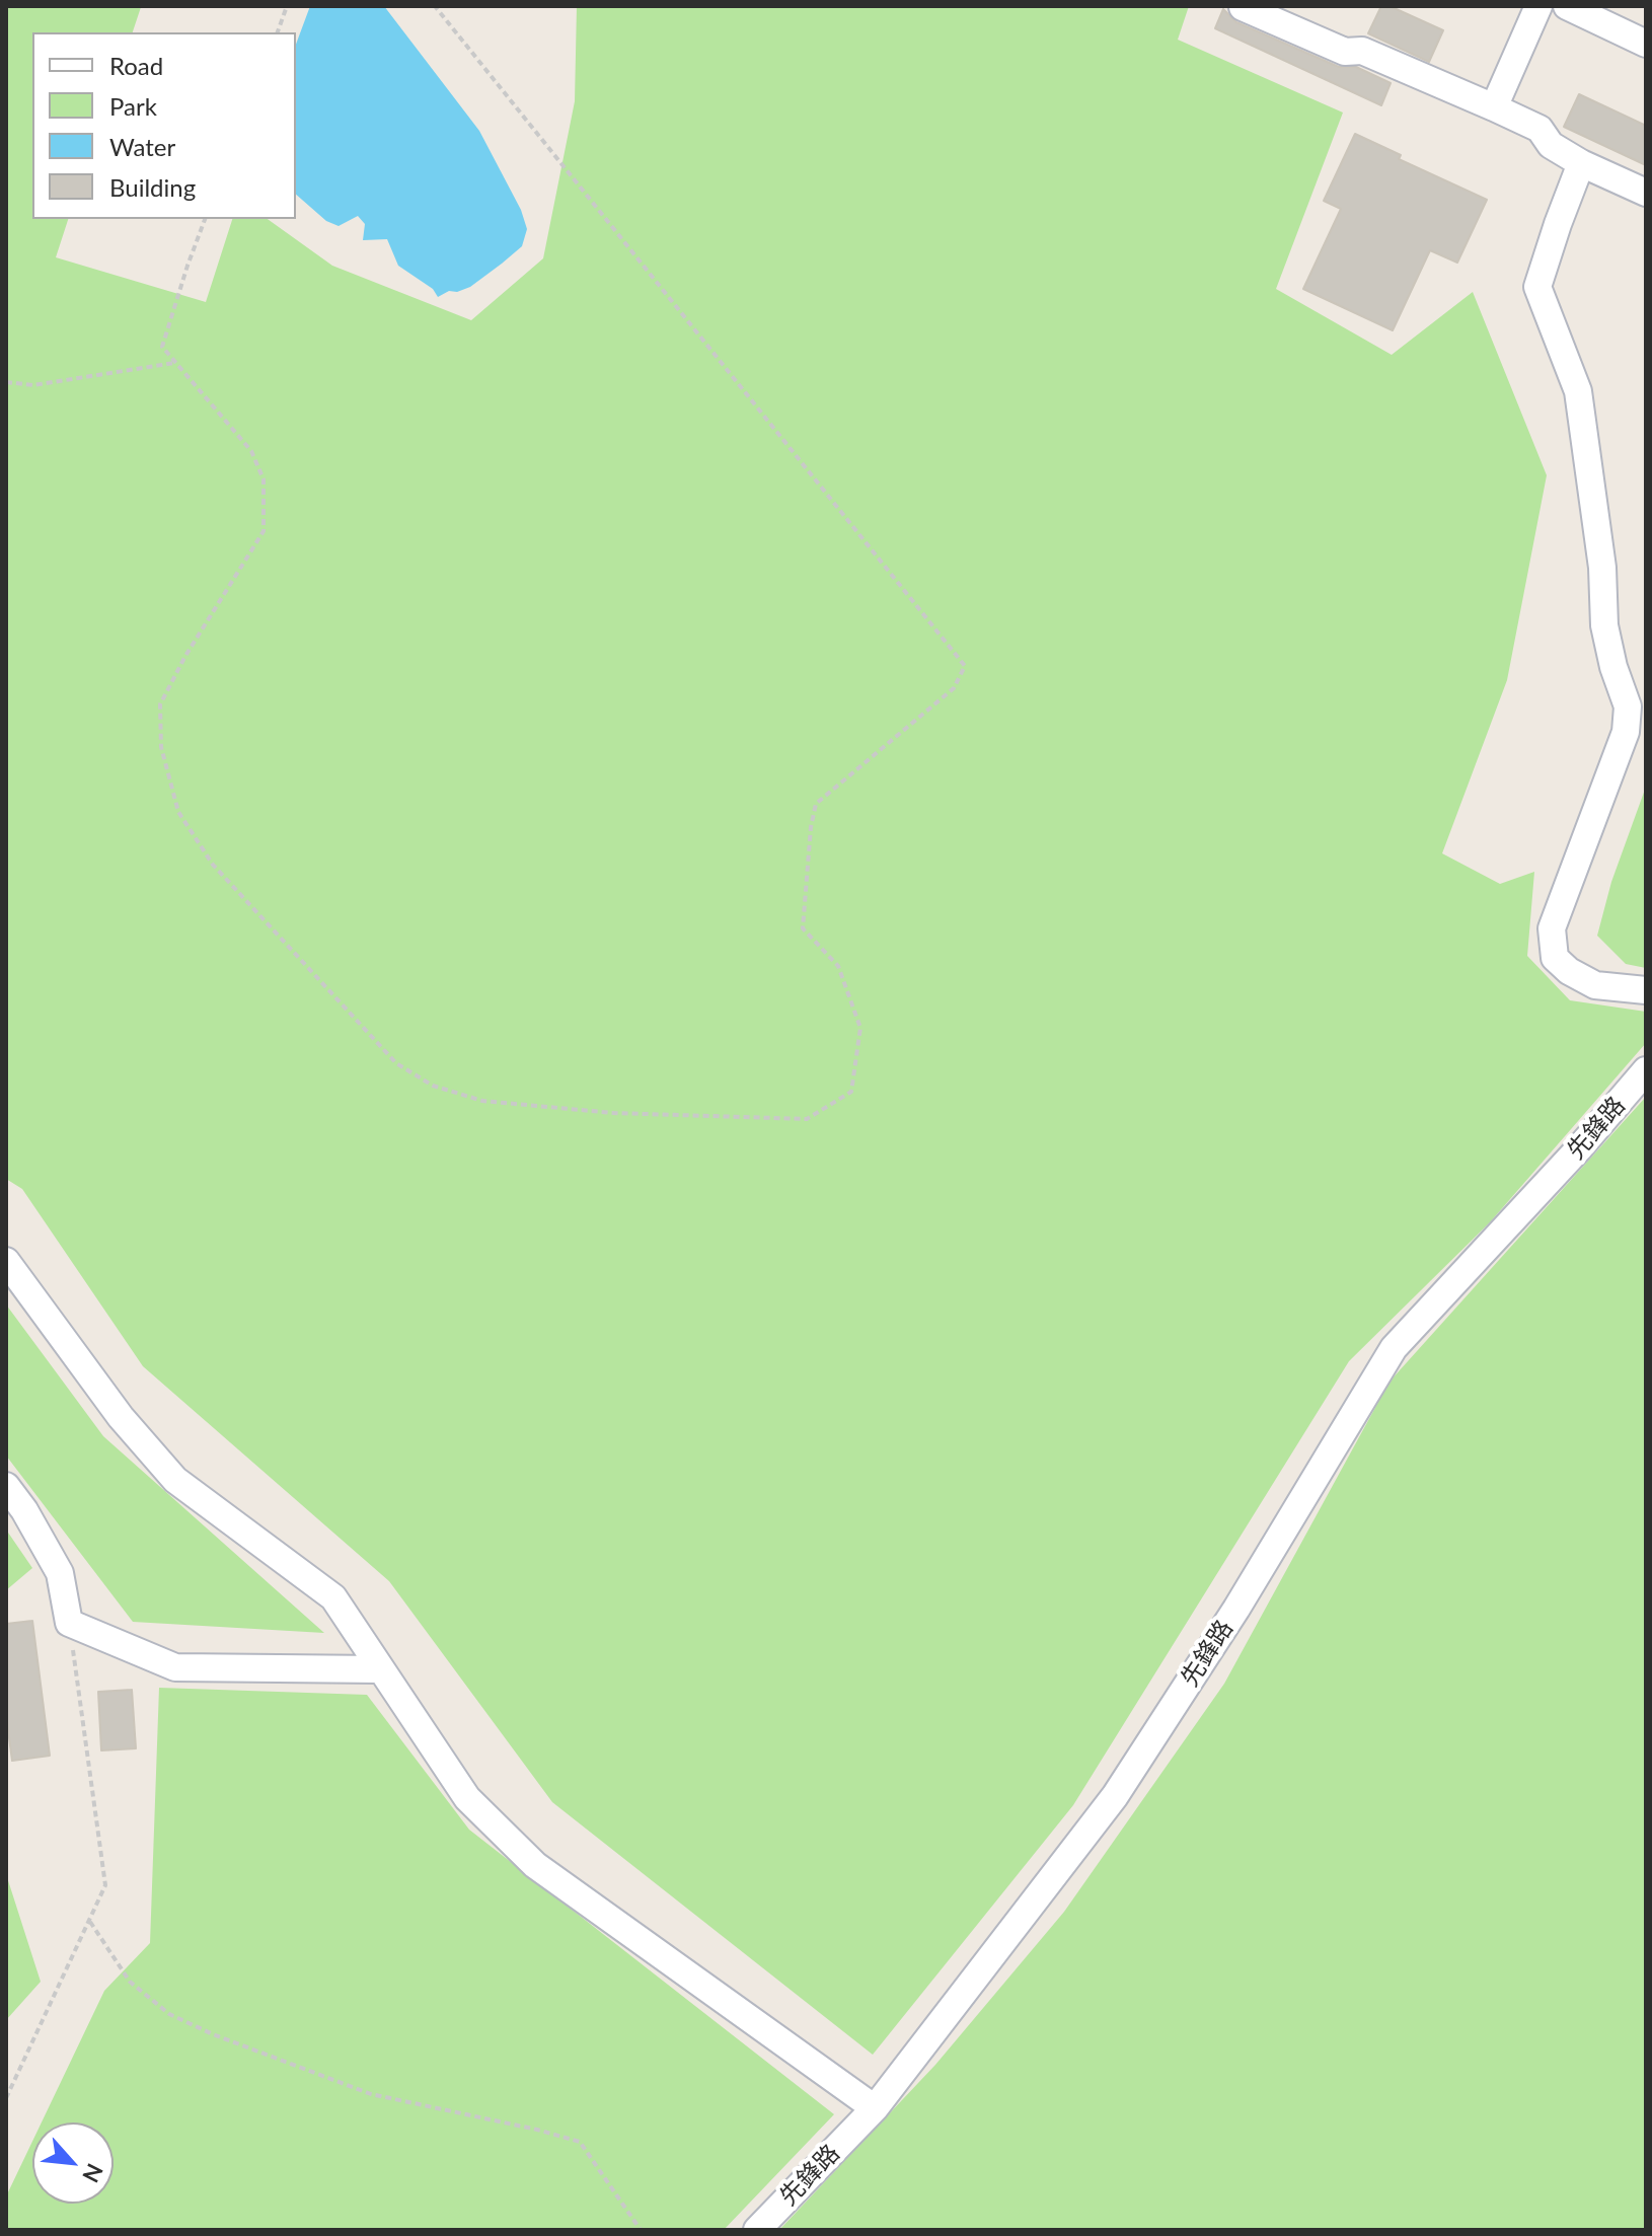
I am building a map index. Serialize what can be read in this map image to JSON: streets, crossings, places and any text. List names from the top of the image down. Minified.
{"streets":{"lane":["先鋒路"]},"legend":["Road","Park","Water","Building"],"north":"bottom right"}
